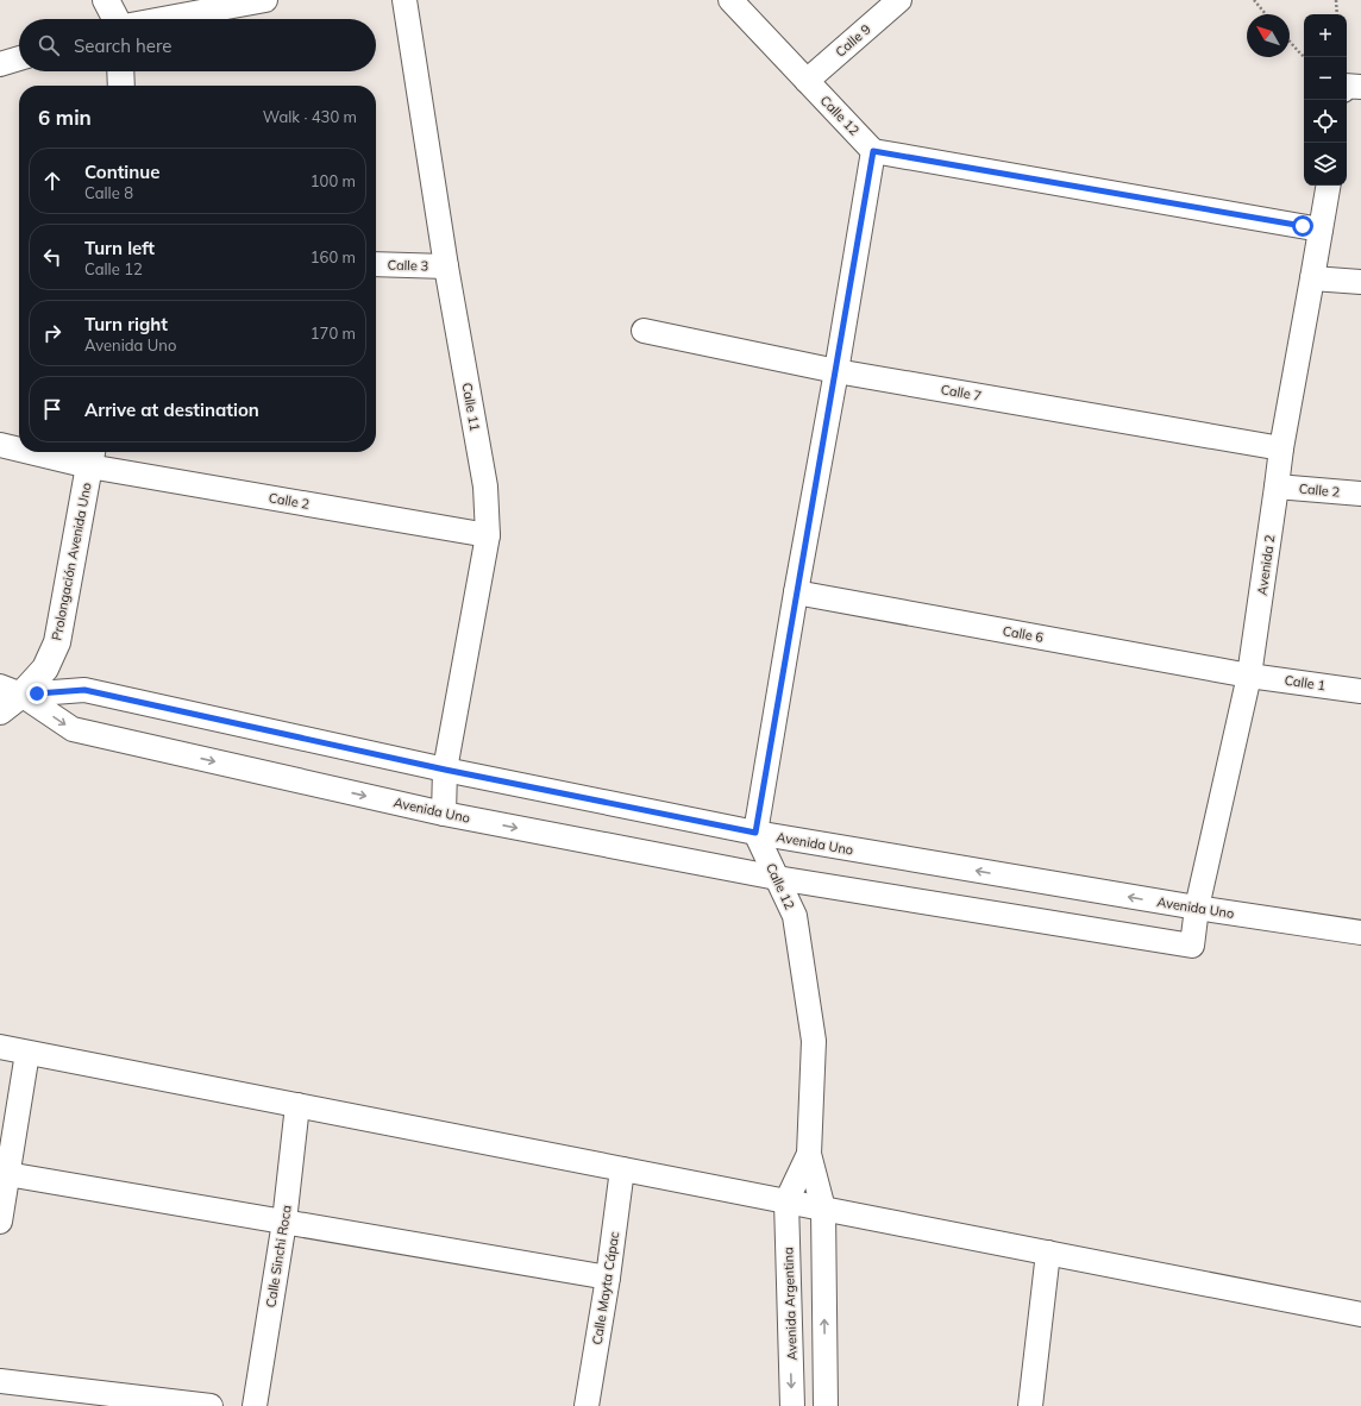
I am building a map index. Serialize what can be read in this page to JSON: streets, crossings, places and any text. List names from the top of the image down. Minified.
{"streets":{"street":["Calle 9","Calle 12","Calle 3","Calle 7","Calle 11","Calle 2","Prolongación Avenida Uno","Avenida 2","Calle 6","Calle 1","Avenida Uno","Calle Sinchi Roca","Calle Mayta Cápac","Avenida Argentina"]},"crossings":[["Calle 9","Calle 12"],["Calle 12","Avenida Uno"],["Calle 12","Avenida Argentina"],["Calle 3","Calle 11"],["Calle 7","Avenida 2"],["Calle 11","Calle 2"],["Calle 11","Avenida Uno"],["Calle 2","Prolongación Avenida Uno"],["Calle 2","Avenida 2"],["Prolongación Avenida Uno","Avenida Uno"],["Avenida 2","Calle 6"],["Avenida 2","Calle 1"],["Avenida 2","Avenida Uno"],["Calle 6","Calle 1"]],"north":"top left","page":{"map_buttons":["+","−"],"search":"Search here","heading":["6 min","Walk · 430 m"],"list":[["Continue","Calle 8","100 m"],["Turn left","Calle 12","160 m"],["Turn right","Avenida Uno","170 m"],"Arrive at destination"]}}
